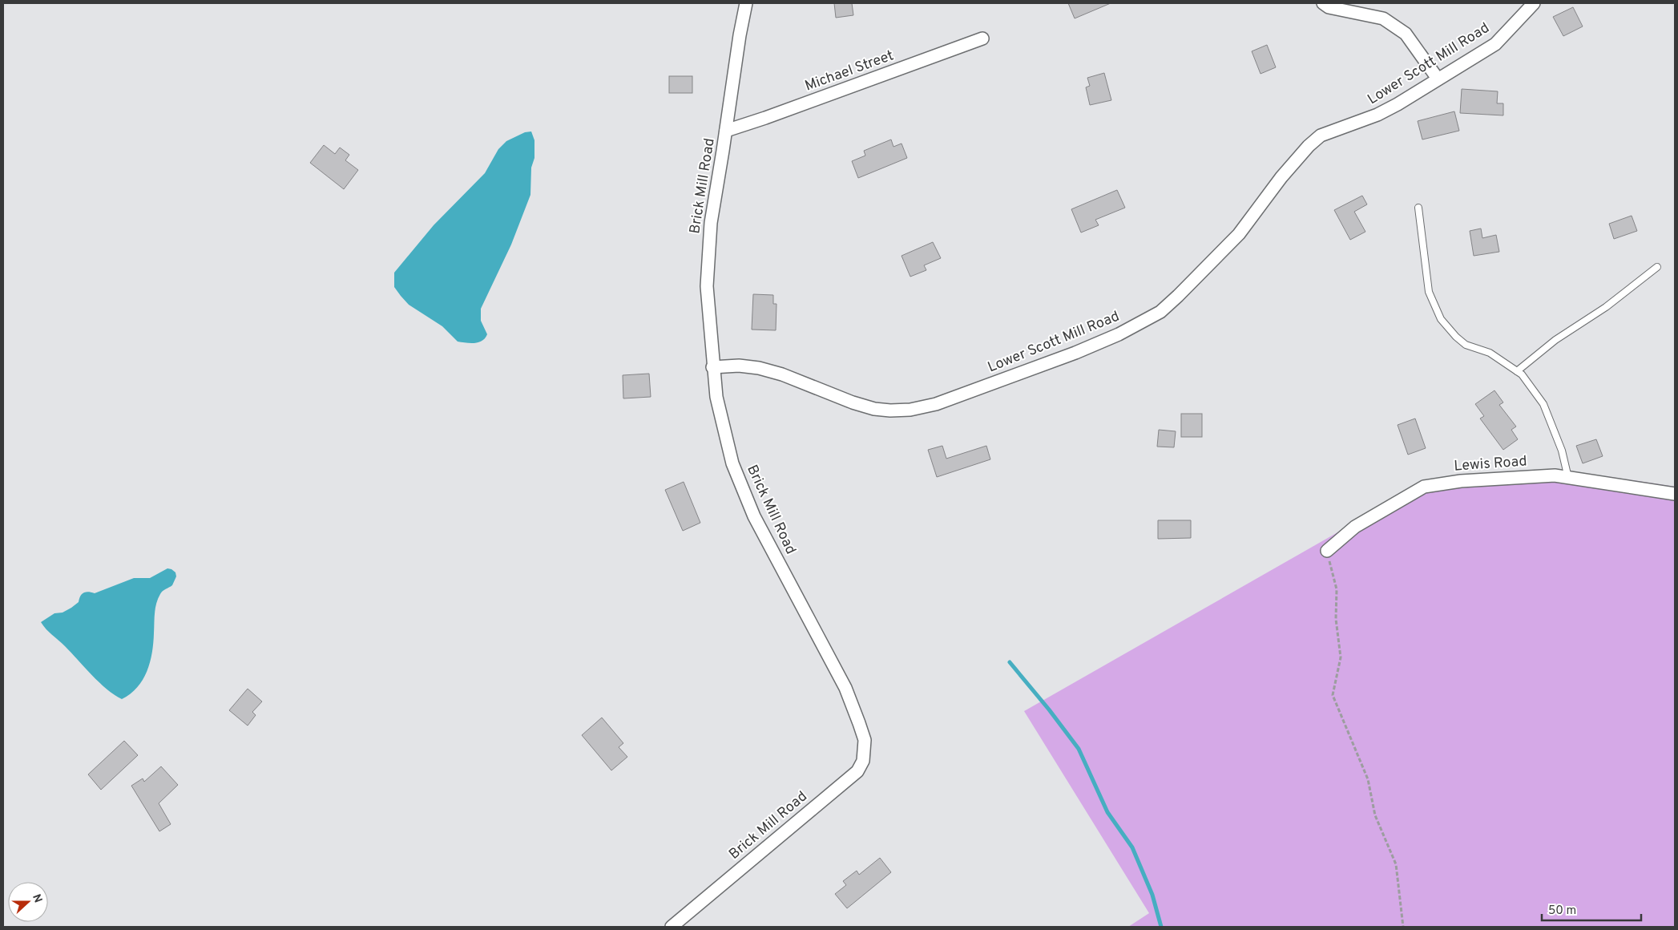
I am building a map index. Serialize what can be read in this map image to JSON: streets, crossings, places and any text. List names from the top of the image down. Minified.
{"streets":{"street":["Lower Scott Mill Road","Michael Street","Brick Mill Road","Lewis Road"]},"crossings":[["Lower Scott Mill Road","Brick Mill Road"],["Michael Street","Brick Mill Road"]],"scale_bar":"50 m","north":"right"}
